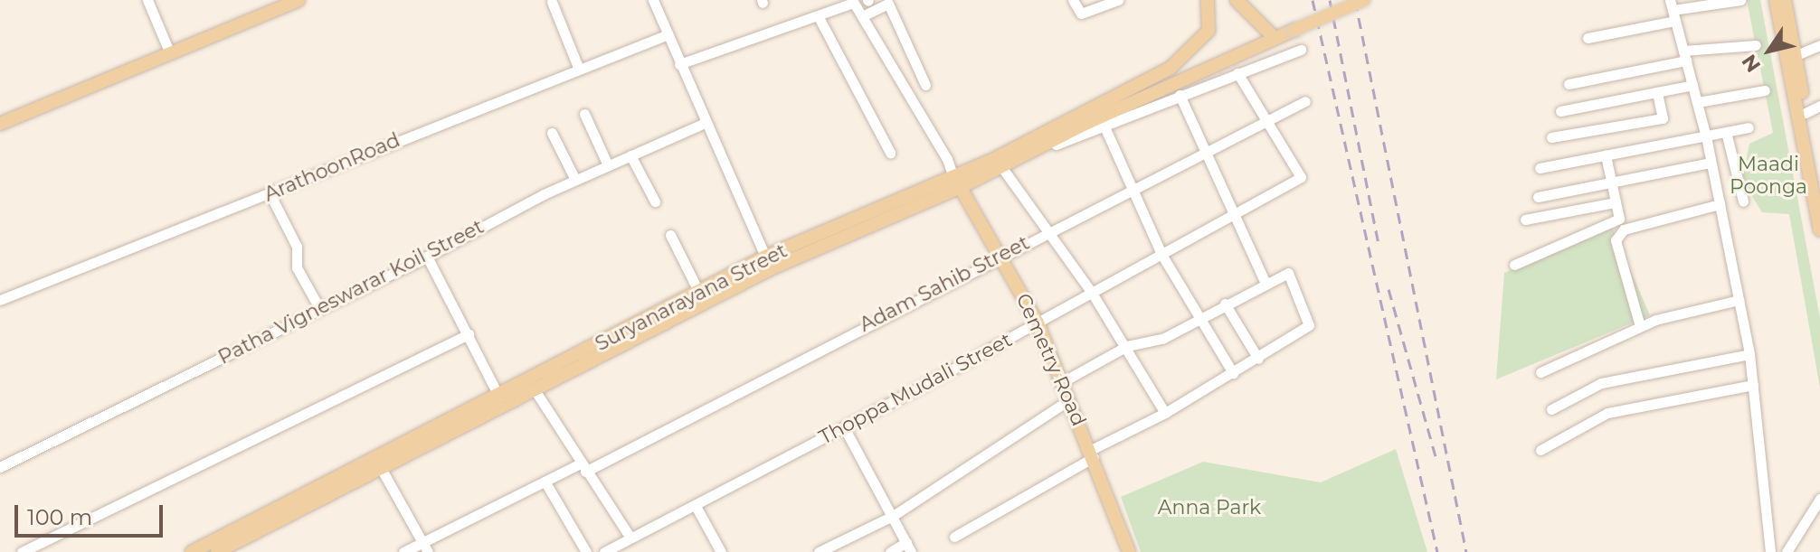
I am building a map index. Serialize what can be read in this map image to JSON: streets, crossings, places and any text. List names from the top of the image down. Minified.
{"streets":{"main road":["Suryanarayana Street","Cemetry Road"],"street":["ArathoonRoad","Adam Sahib Street","Patha Vigneswarar Koil Street","Thoppa Mudali Street"]},"crossings":[["Adam Sahib Street","Cemetry Road"],["Adam Sahib Street","Thoppa Mudali Street"],["Suryanarayana Street","Cemetry Road"],["Cemetry Road","Thoppa Mudali Street"]],"parks":["Maadi Poonga","Anna Park"],"scale_bar":"100 m","north":"bottom left"}
